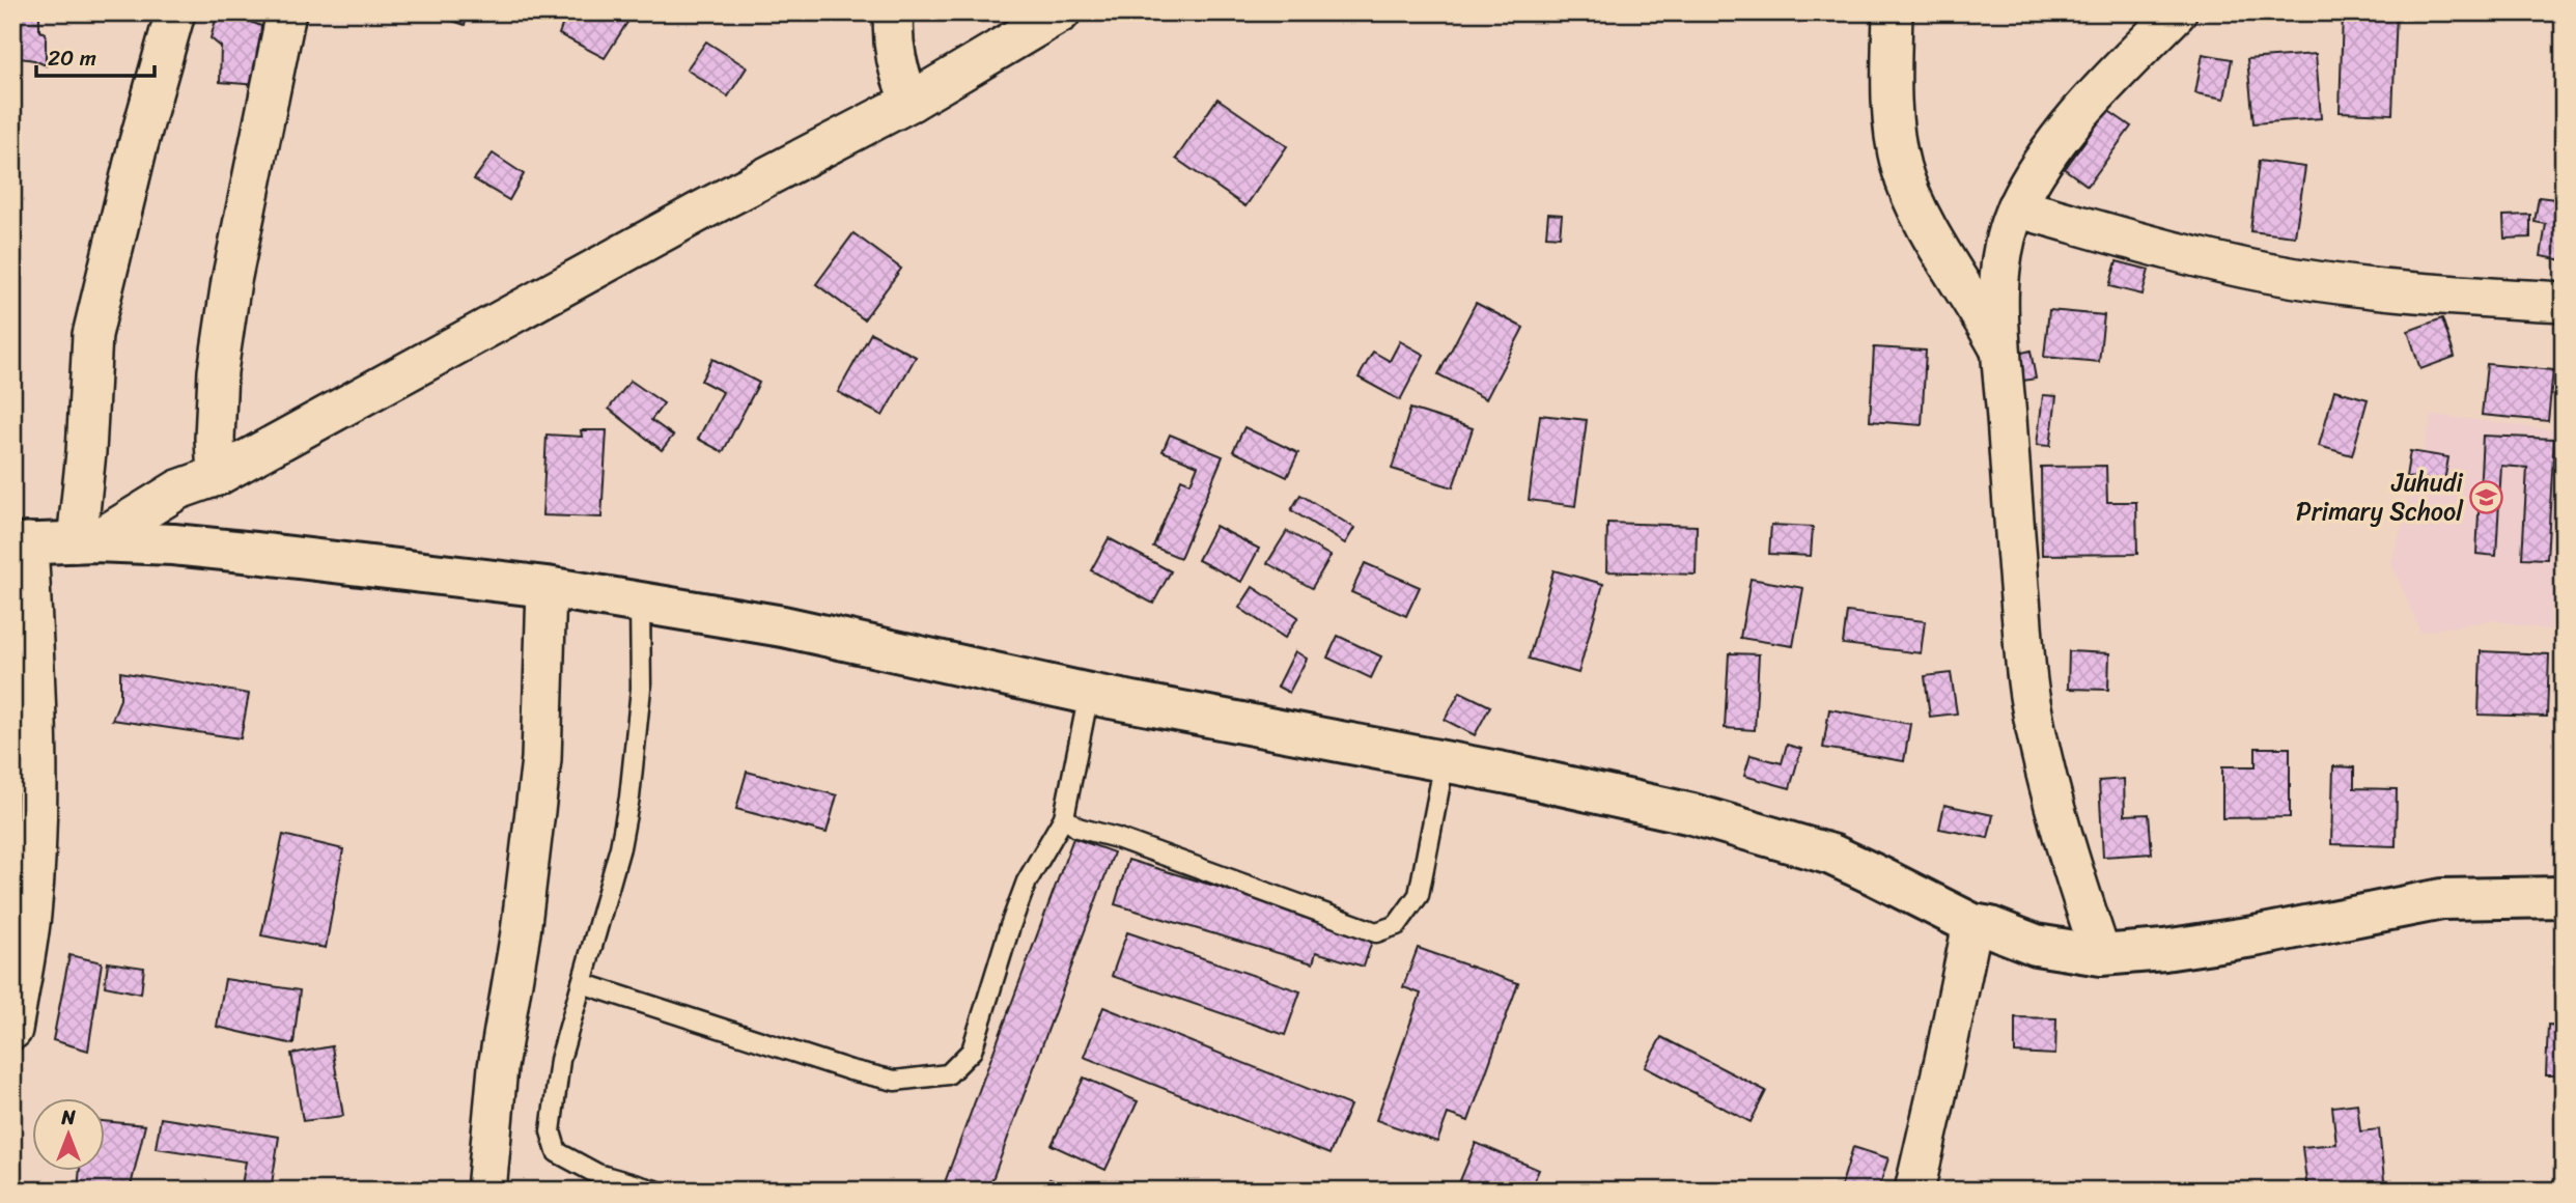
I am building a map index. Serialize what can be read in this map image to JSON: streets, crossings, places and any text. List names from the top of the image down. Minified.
{"places":{"school or university":["Juhudi Primary School"]},"scale_bar":"20 m","north":"top"}
